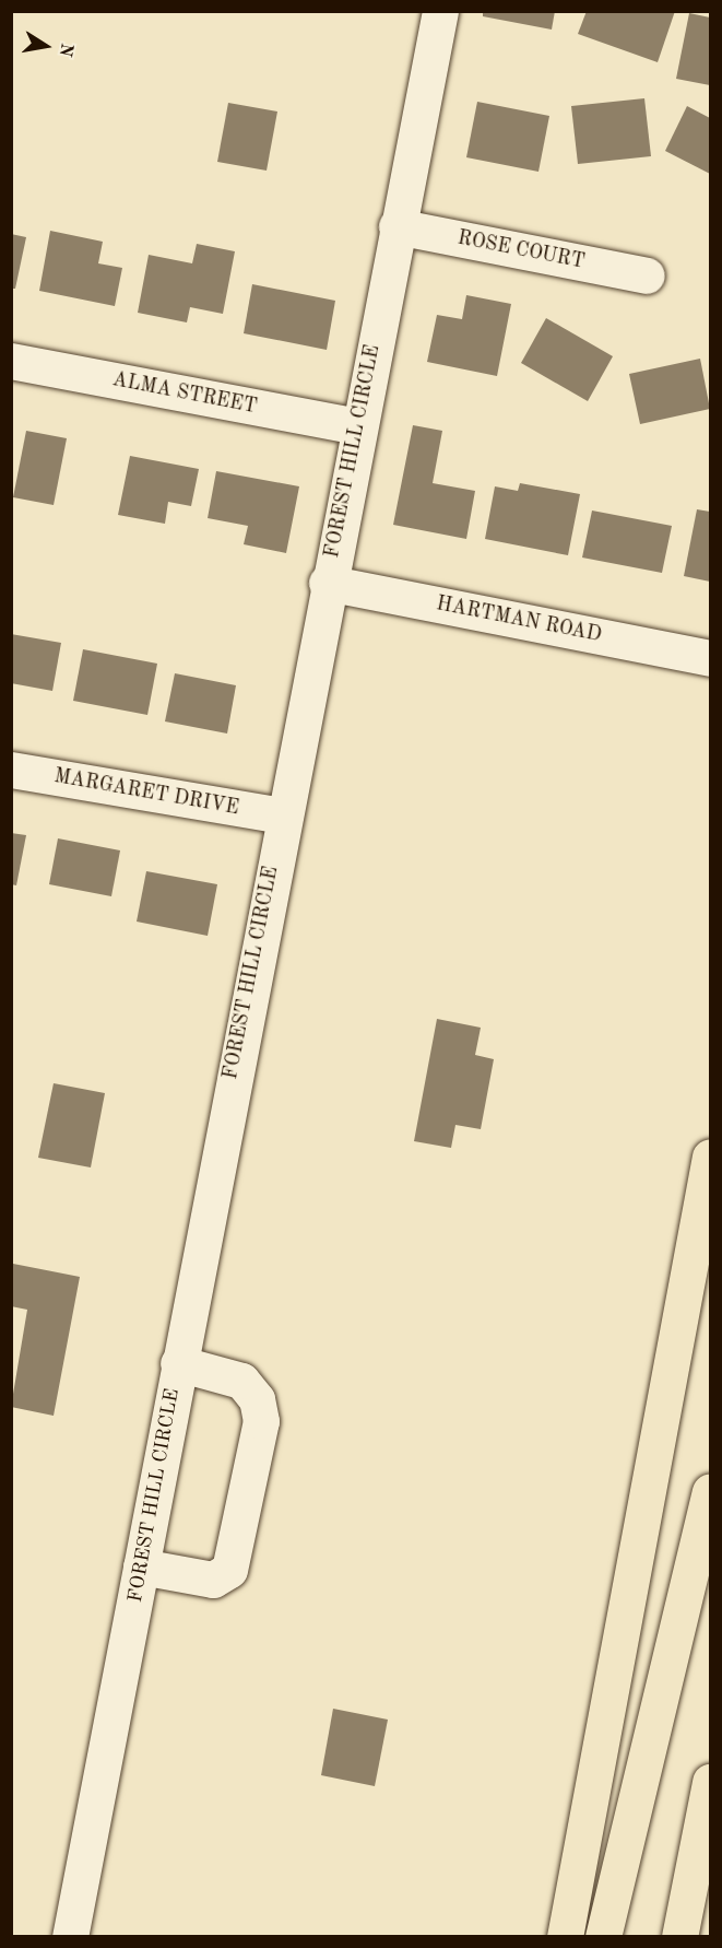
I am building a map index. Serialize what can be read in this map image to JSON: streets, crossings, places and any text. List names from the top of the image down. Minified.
{"streets":{"street":["ROSE COURT","ALMA STREET","FOREST HILL CIRCLE","HARTMAN ROAD","MARGARET DRIVE"]},"crossings":[["ROSE COURT","FOREST HILL CIRCLE"],["ALMA STREET","FOREST HILL CIRCLE"],["FOREST HILL CIRCLE","HARTMAN ROAD"],["FOREST HILL CIRCLE","MARGARET DRIVE"]],"north":"right"}
